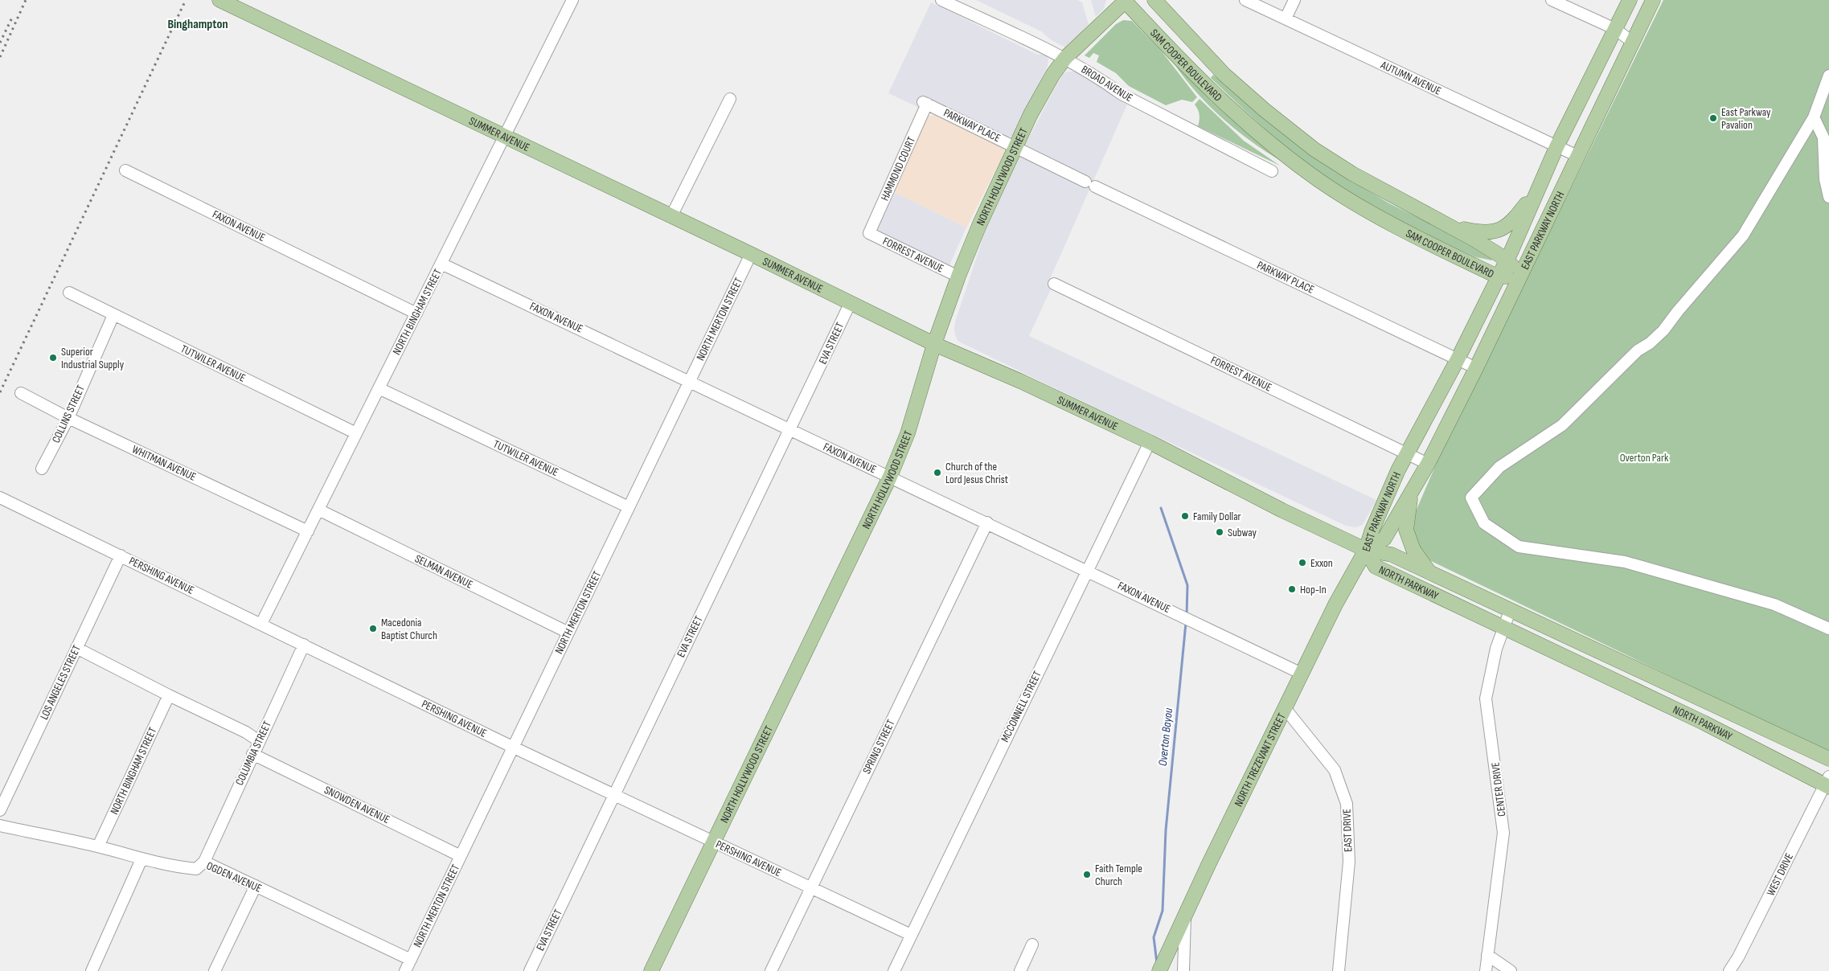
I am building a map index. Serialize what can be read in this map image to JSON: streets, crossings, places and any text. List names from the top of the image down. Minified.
{"streets":{"main road":["SAM COOPER BOULEVARD","SUMMER AVENUE","NORTH HOLLYWOOD STREET","EAST PARKWAY NORTH","NORTH PARKWAY","NORTH TREZEVANT STREET"],"street":["AUTUMN AVENUE","BROAD AVENUE","PARKWAY PLACE","HAMMOND COURT","FAXON AVENUE","FORREST AVENUE","NORTH BINGHAM STREET","NORTH MERTON STREET","EVA STREET","TUTWILER AVENUE","COLLINS STREET","WHITMAN AVENUE","SELMAN AVENUE","PERSHING AVENUE","LOS ANGELES STREET","MCCONNELL STREET","SPRING STREET","COLUMBIA STREET","CENTER DRIVE","SNOWDEN AVENUE","EAST DRIVE","WEST DRIVE","OGDEN AVENUE"]},"crossings":[["SAM COOPER BOULEVARD","NORTH HOLLYWOOD STREET"],["SAM COOPER BOULEVARD","EAST PARKWAY NORTH"],["AUTUMN AVENUE","EAST PARKWAY NORTH"],["BROAD AVENUE","NORTH HOLLYWOOD STREET"],["PARKWAY PLACE","HAMMOND COURT"],["PARKWAY PLACE","NORTH HOLLYWOOD STREET"],["PARKWAY PLACE","EAST PARKWAY NORTH"],["SUMMER AVENUE","NORTH HOLLYWOOD STREET"],["SUMMER AVENUE","EAST PARKWAY NORTH"],["SUMMER AVENUE","NORTH BINGHAM STREET"],["SUMMER AVENUE","NORTH MERTON STREET"],["SUMMER AVENUE","EVA STREET"],["SUMMER AVENUE","NORTH PARKWAY"],["SUMMER AVENUE","MCCONNELL STREET"],["SUMMER AVENUE","NORTH TREZEVANT STREET"],["HAMMOND COURT","FORREST AVENUE"],["NORTH HOLLYWOOD STREET","FAXON AVENUE"],["NORTH HOLLYWOOD STREET","FORREST AVENUE"],["NORTH HOLLYWOOD STREET","PERSHING AVENUE"],["FAXON AVENUE","NORTH BINGHAM STREET"],["FAXON AVENUE","NORTH MERTON STREET"],["FAXON AVENUE","EVA STREET"],["FAXON AVENUE","MCCONNELL STREET"],["FAXON AVENUE","SPRING STREET"],["FAXON AVENUE","NORTH TREZEVANT STREET"],["EAST PARKWAY NORTH","FORREST AVENUE"],["EAST PARKWAY NORTH","NORTH PARKWAY"],["EAST PARKWAY NORTH","NORTH TREZEVANT STREET"],["NORTH BINGHAM STREET","TUTWILER AVENUE"],["NORTH BINGHAM STREET","WHITMAN AVENUE"],["NORTH BINGHAM STREET","SELMAN AVENUE"],["NORTH BINGHAM STREET","PERSHING AVENUE"],["NORTH BINGHAM STREET","OGDEN AVENUE"],["NORTH MERTON STREET","TUTWILER AVENUE"],["NORTH MERTON STREET","SELMAN AVENUE"],["NORTH MERTON STREET","PERSHING AVENUE"],["NORTH MERTON STREET","SNOWDEN AVENUE"],["NORTH MERTON STREET","OGDEN AVENUE"],["EVA STREET","PERSHING AVENUE"],["TUTWILER AVENUE","COLLINS STREET"],["COLLINS STREET","WHITMAN AVENUE"],["PERSHING AVENUE","LOS ANGELES STREET"],["PERSHING AVENUE","MCCONNELL STREET"],["PERSHING AVENUE","SPRING STREET"],["PERSHING AVENUE","COLUMBIA STREET"],["NORTH PARKWAY","NORTH TREZEVANT STREET"],["NORTH PARKWAY","CENTER DRIVE"],["NORTH PARKWAY","WEST DRIVE"],["COLUMBIA STREET","SNOWDEN AVENUE"],["COLUMBIA STREET","OGDEN AVENUE"],["NORTH TREZEVANT STREET","EAST DRIVE"]],"districts":["Binghampton"],"water":["Overton Bayou"],"parks":["Overton Park"],"places":["East Parkway Pavalion","Superior Industrial Supply","Church of the Lord Jesus Christ","Family Dollar","Subway","Exxon","Hop-In","Macedonia Baptist Church","Faith Temple Church"]}
